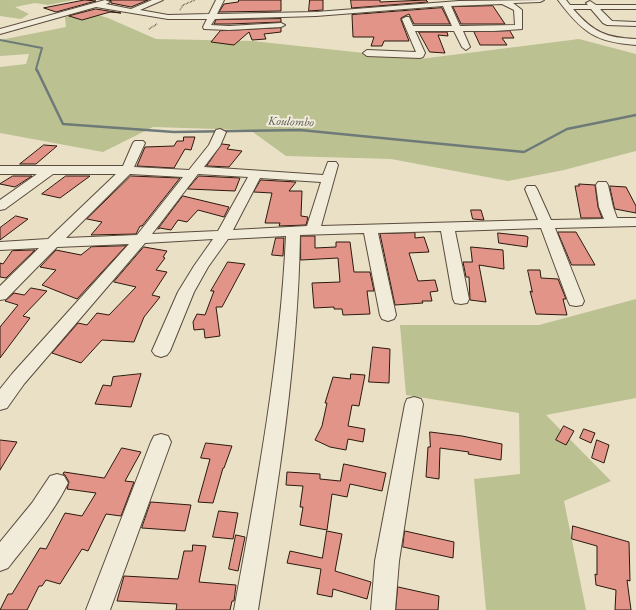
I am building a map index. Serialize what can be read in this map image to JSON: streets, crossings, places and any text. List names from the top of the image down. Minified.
{"water":["Koulombo"]}
